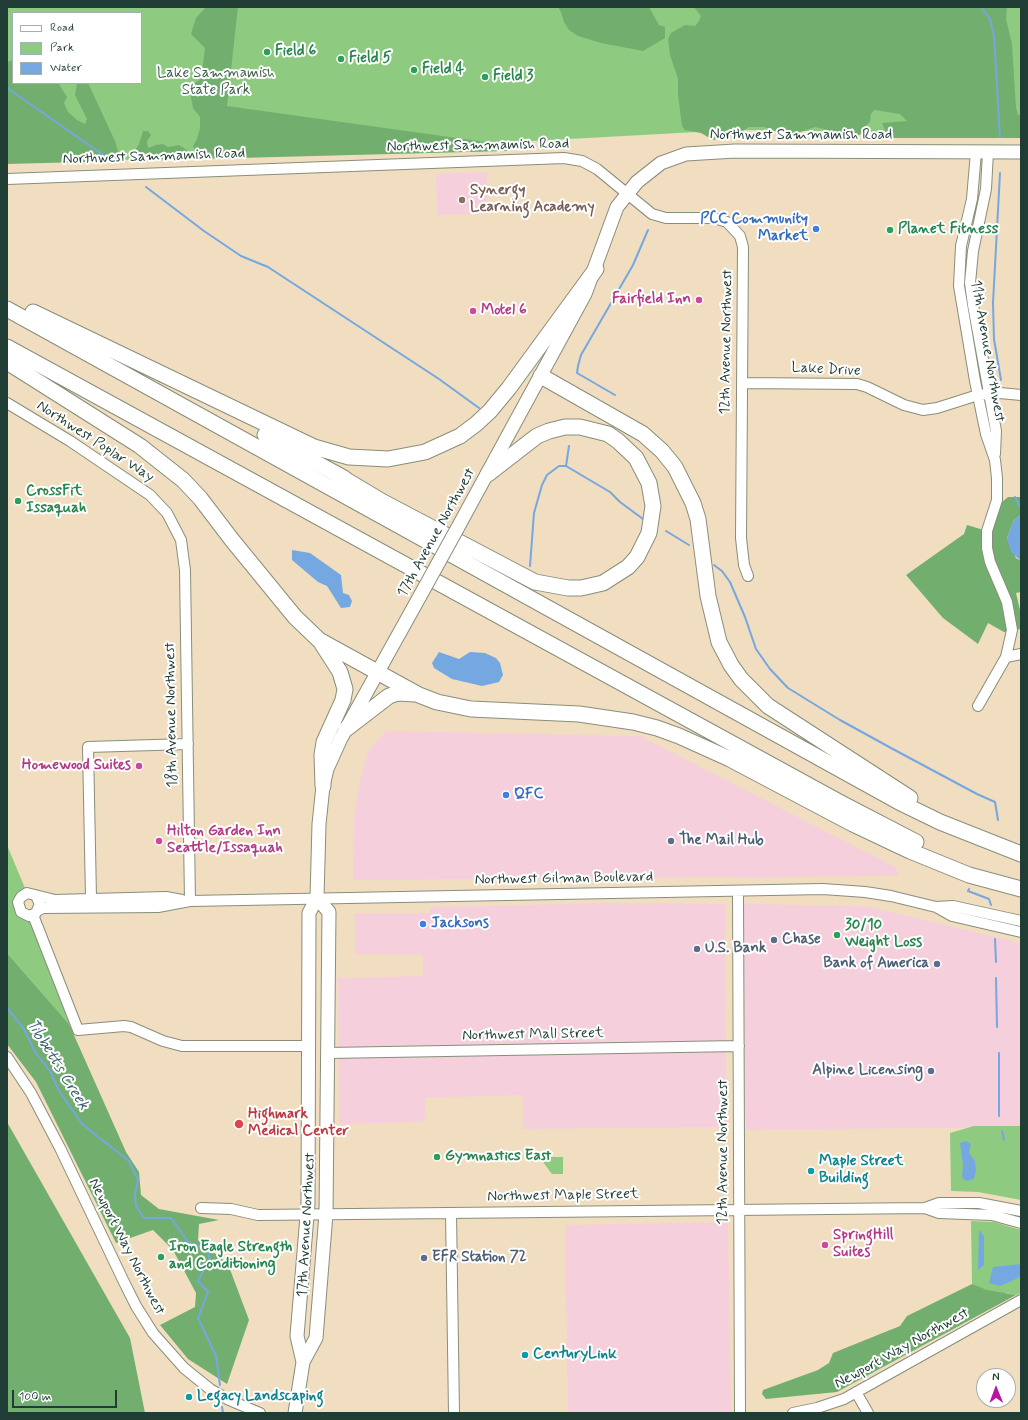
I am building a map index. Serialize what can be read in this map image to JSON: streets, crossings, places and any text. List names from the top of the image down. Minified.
{"streets":{"main road":["Northwest Sammamish Road","17th Avenue Northwest"],"street":["12th Avenue Northwest","11th Avenue Northwest","Lake Drive","Northwest Poplar Way","18th Avenue Northwest","Northwest Gilman Boulevard","Northwest Mall Street","Northwest Maple Street","Newport Way Northwest"]},"crossings":[["Northwest Sammamish Road","12th Avenue Northwest"],["Northwest Sammamish Road","11th Avenue Northwest"],["Northwest Sammamish Road","17th Avenue Northwest"],["12th Avenue Northwest","Lake Drive"],["12th Avenue Northwest","17th Avenue Northwest"],["12th Avenue Northwest","Northwest Gilman Boulevard"],["12th Avenue Northwest","Northwest Mall Street"],["12th Avenue Northwest","Northwest Maple Street"],["11th Avenue Northwest","Lake Drive"],["Northwest Poplar Way","18th Avenue Northwest"],["17th Avenue Northwest","Northwest Gilman Boulevard"],["17th Avenue Northwest","Northwest Mall Street"],["17th Avenue Northwest","Northwest Maple Street"],["18th Avenue Northwest","Northwest Gilman Boulevard"]],"water":["Tibbetts Creek"],"parks":["Lake Sammamish State Park"],"places":["Field 6","Field 5","Field 4","Field 3","Synergy Learning Academy","PCC Community Market","Planet Fitness","Fairfield Inn","Motel 6","CrossFit Issaquah","Homewood Suites","QFC","Hilton Garden Inn Seattle/Issaquah","The Mail Hub","Jacksons","30/10 Weight Loss","Chase","U.S. Bank","Bank of America","Alpine Licensing","Highmark Medical Center","Gymnastics East","Maple Street Building","SpringHill Suites","Iron Eagle Strength and Conditioning","EFR Station 72","CenturyLink","Legacy Landscaping"],"legend":["Road","Park","Water"],"scale_bar":"100 m","north":"top"}
